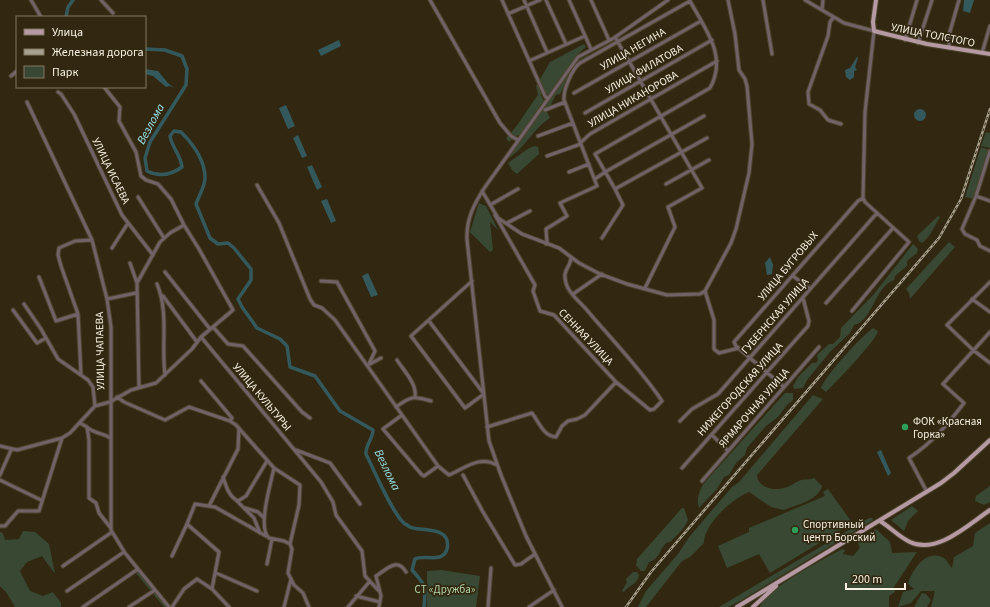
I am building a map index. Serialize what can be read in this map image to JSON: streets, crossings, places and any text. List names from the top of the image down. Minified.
{"streets":{"main road":["УЛИЦА ТОЛСТОГО"],"street":["УЛИЦА НЕГИНА","УЛИЦА ФИЛАТОВА","УЛИЦА НИКАНОРОВА","УЛИЦА ИСАЕВА","УЛИЦА БУГРОВЫХ","ГУБЕРНСКАЯ УЛИЦА","СЕННАЯ УЛИЦА","УЛИЦА ЧАПАЕВА","НИЖЕГОРОДСКАЯ УЛИЦА","УЛИЦА КУЛЬТУРЫ","ЯРМАРОЧНАЯ УЛИЦА"]},"crossings":[["ГУБЕРНСКАЯ УЛИЦА","НИЖЕГОРОДСКАЯ УЛИЦА"]],"water":["Везлома"],"parks":["СТ «Дружба»"],"places":["ФОК «Красная Горка»","Спортивный центр Борский"],"legend":["Улица","Железная дорога","Парк"],"scale_bar":"200 m"}
